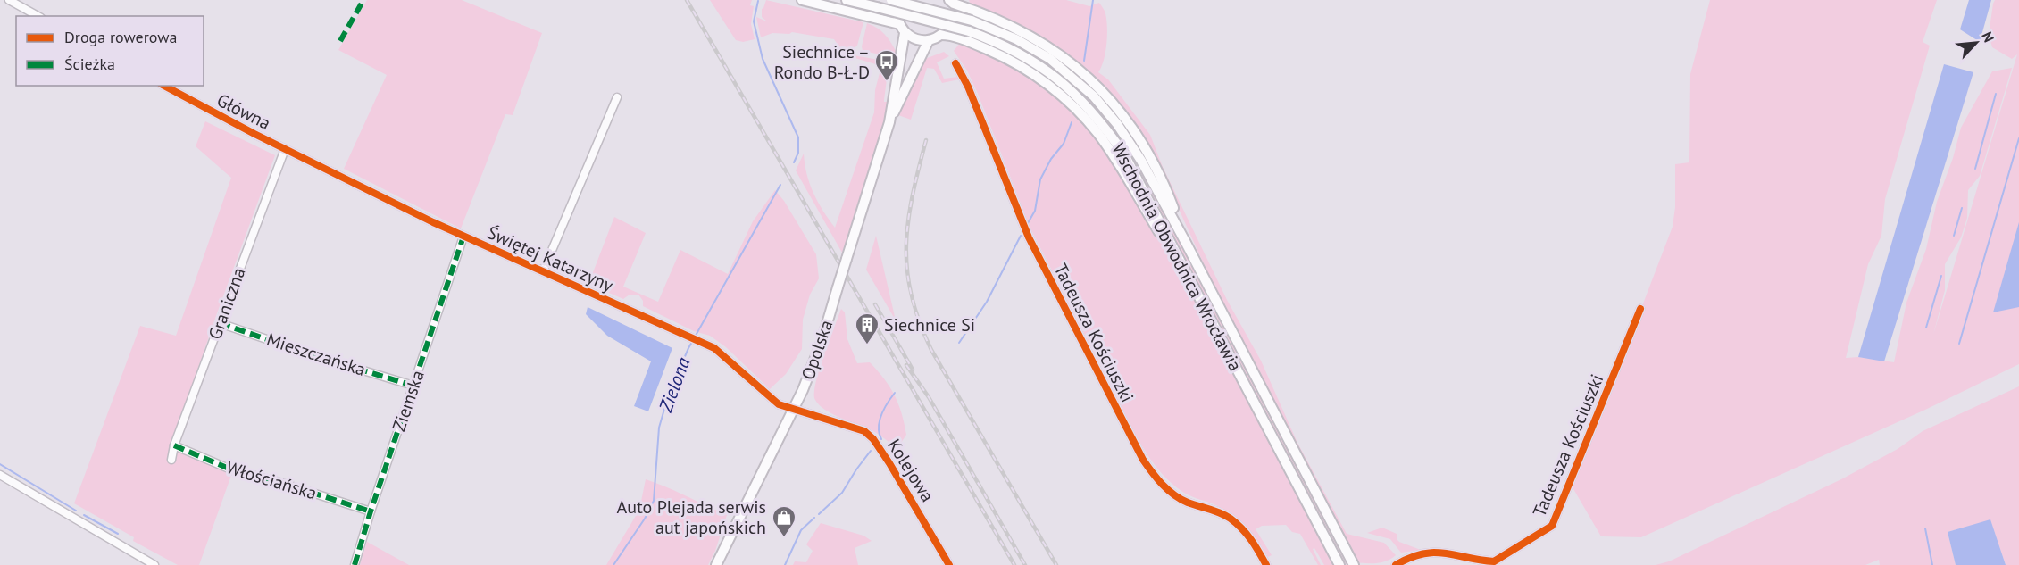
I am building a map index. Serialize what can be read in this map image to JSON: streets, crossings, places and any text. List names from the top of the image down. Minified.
{"streets":{"main road":["Wschodnia Obwodnica Wrocławia","Opolska"],"street":["Główna","Świętej Katarzyny","Graniczna","Tadeusza Kościuszki","Mieszczańska","Ziemska","Kolejowa","Włościańska"]},"crossings":[["Główna","Świętej Katarzyny"],["Główna","Graniczna"],["Świętej Katarzyny","Graniczna"],["Świętej Katarzyny","Opolska"],["Świętej Katarzyny","Ziemska"],["Świętej Katarzyny","Kolejowa"],["Graniczna","Mieszczańska"],["Graniczna","Włościańska"],["Opolska","Kolejowa"],["Mieszczańska","Ziemska"],["Ziemska","Włościańska"]],"water":["Zielona"],"places":{"bus stop":["Siechnice – Rondo B-Ł-D"],"building":["Siechnice Si"],"shop":["Auto Plejada serwis aut japońskich"]},"legend":["Droga rowerowa","Ścieżka"],"north":"top right"}
